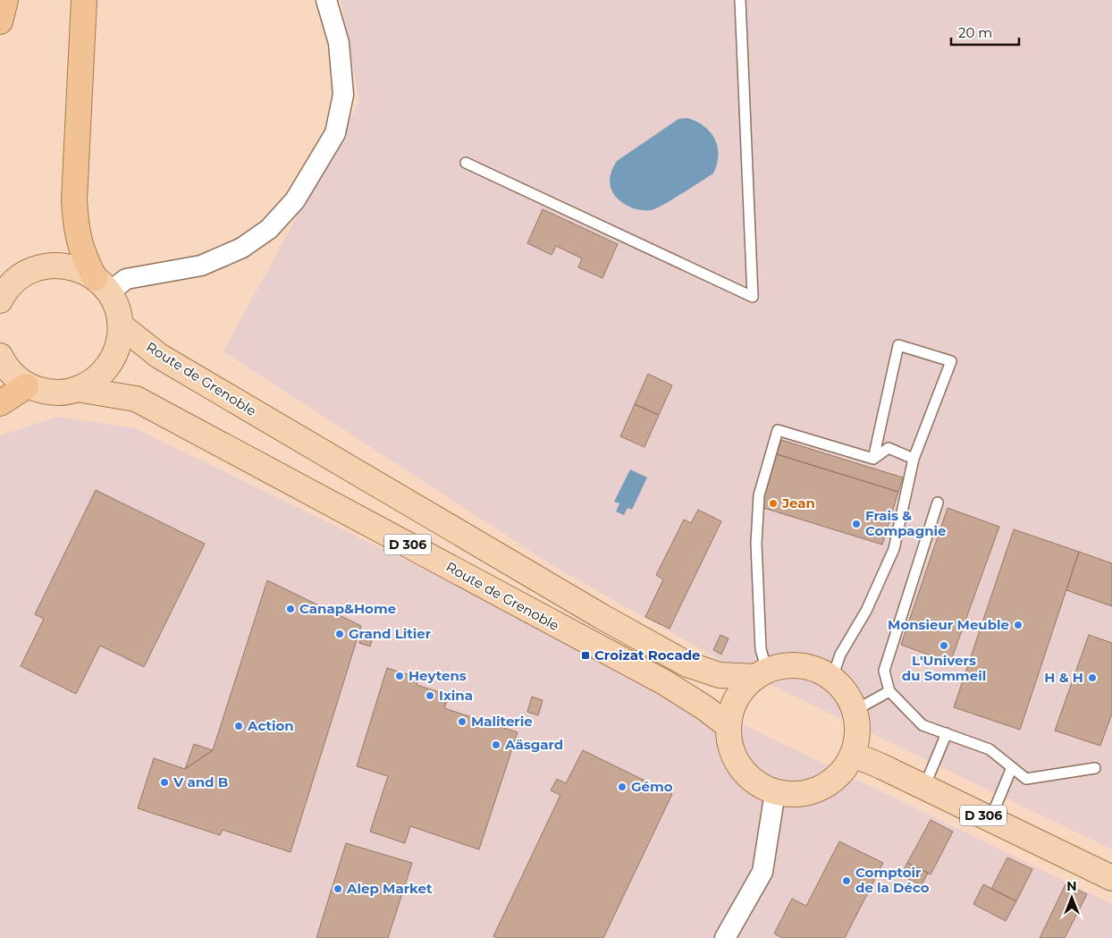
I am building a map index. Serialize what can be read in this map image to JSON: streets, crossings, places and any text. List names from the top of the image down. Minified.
{"streets":{"main road":["Route de Grenoble","D 306"]},"crossings":[["Route de Grenoble","D 306"]],"places":{"other":["Jean","Frais & Compagnie","Canap&Home","Monsieur Meuble","Grand Litier","L'Univers du Sommeil","Heytens","H & H","Ixina","Maliterie","Action","Aäsgard","V and B","Gémo","Comptoir de la Déco","Alep Market"],"transit":["Croizat Rocade"]},"scale_bar":"20 m","north":"top"}
